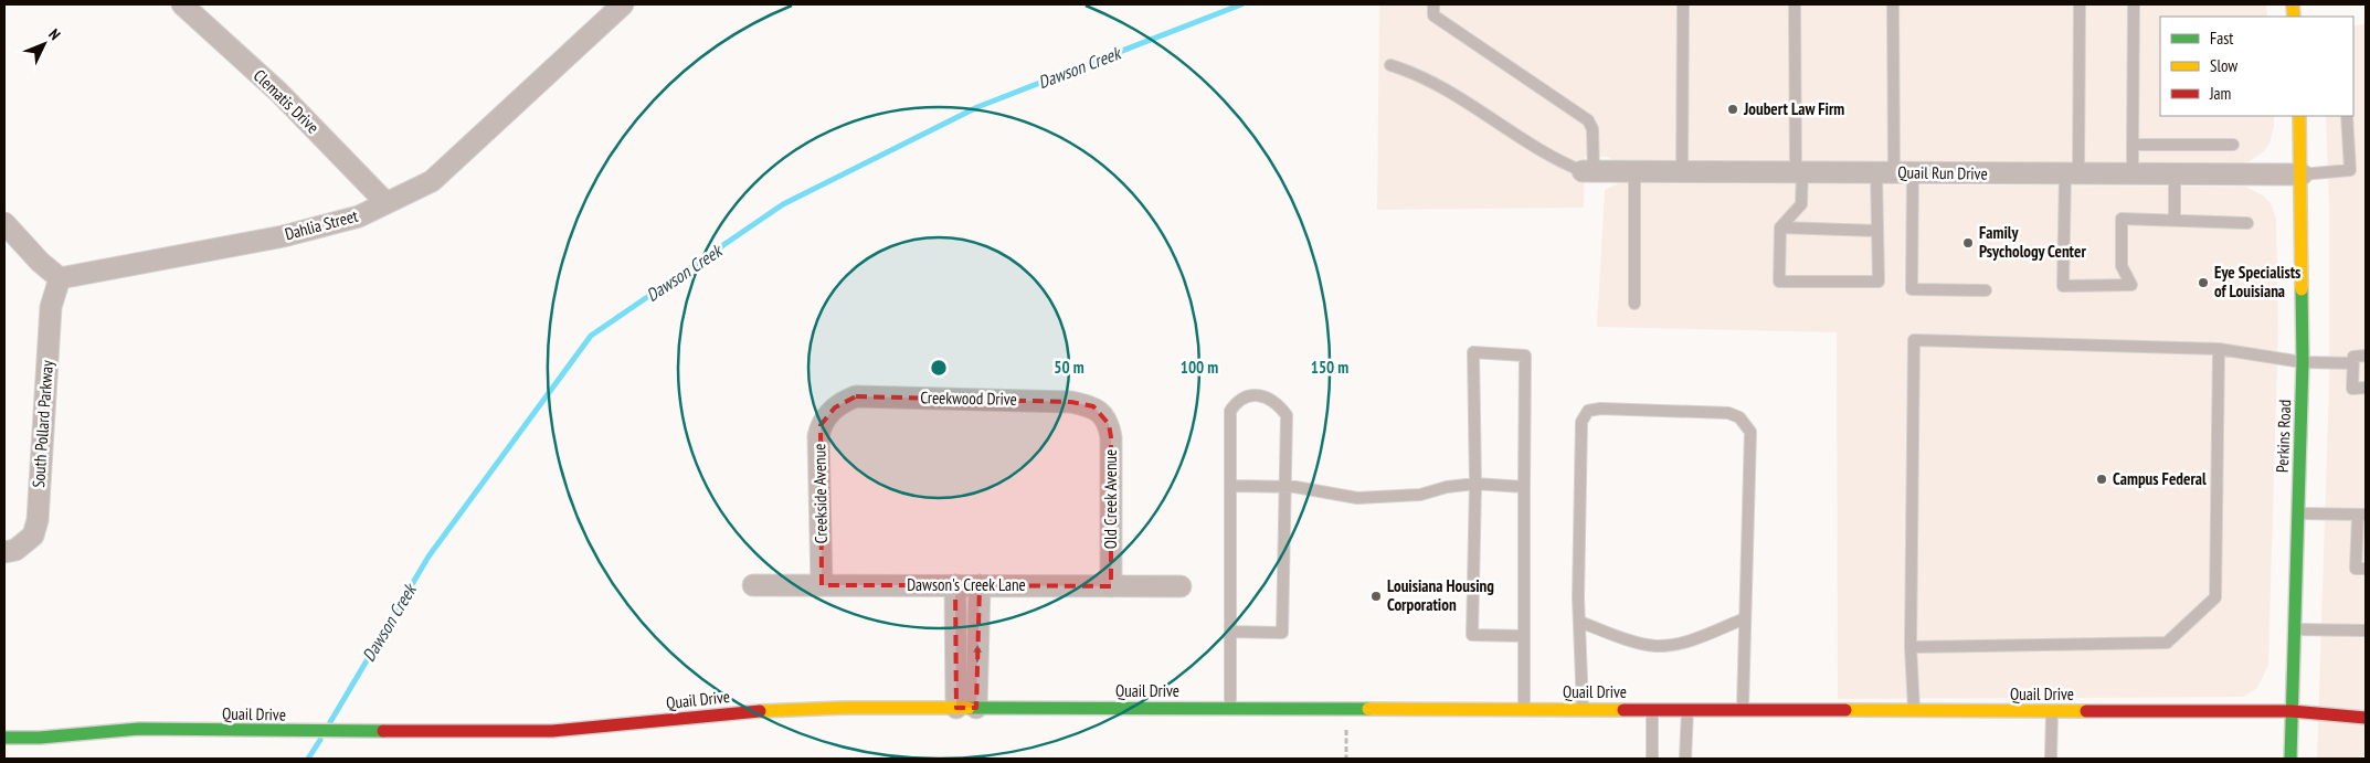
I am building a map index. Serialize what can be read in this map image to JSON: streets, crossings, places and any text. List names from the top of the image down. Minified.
{"streets":{"street":["Clematis Drive","Quail Run Drive","Dahlia Street","Creekwood Drive","South Pollard Parkway","Perkins Road","Creekside Avenue","Old Creek Avenue","Dawson's Creek Lane","Quail Drive"]},"crossings":[["Clematis Drive","Dahlia Street"],["Quail Run Drive","Perkins Road"],["Dahlia Street","South Pollard Parkway"],["Creekwood Drive","Creekside Avenue"],["Creekwood Drive","Old Creek Avenue"],["Perkins Road","Quail Drive"],["Creekside Avenue","Dawson's Creek Lane"],["Old Creek Avenue","Dawson's Creek Lane"]],"water":["Dawson Creek"],"places":["Joubert Law Firm","Family Psychology Center","Eye Specialists of Louisiana","Campus Federal","Louisiana Housing Corporation"],"legend":["Fast","Slow","Jam"],"north":"top right","rings":["50 m","100 m","150 m"]}
